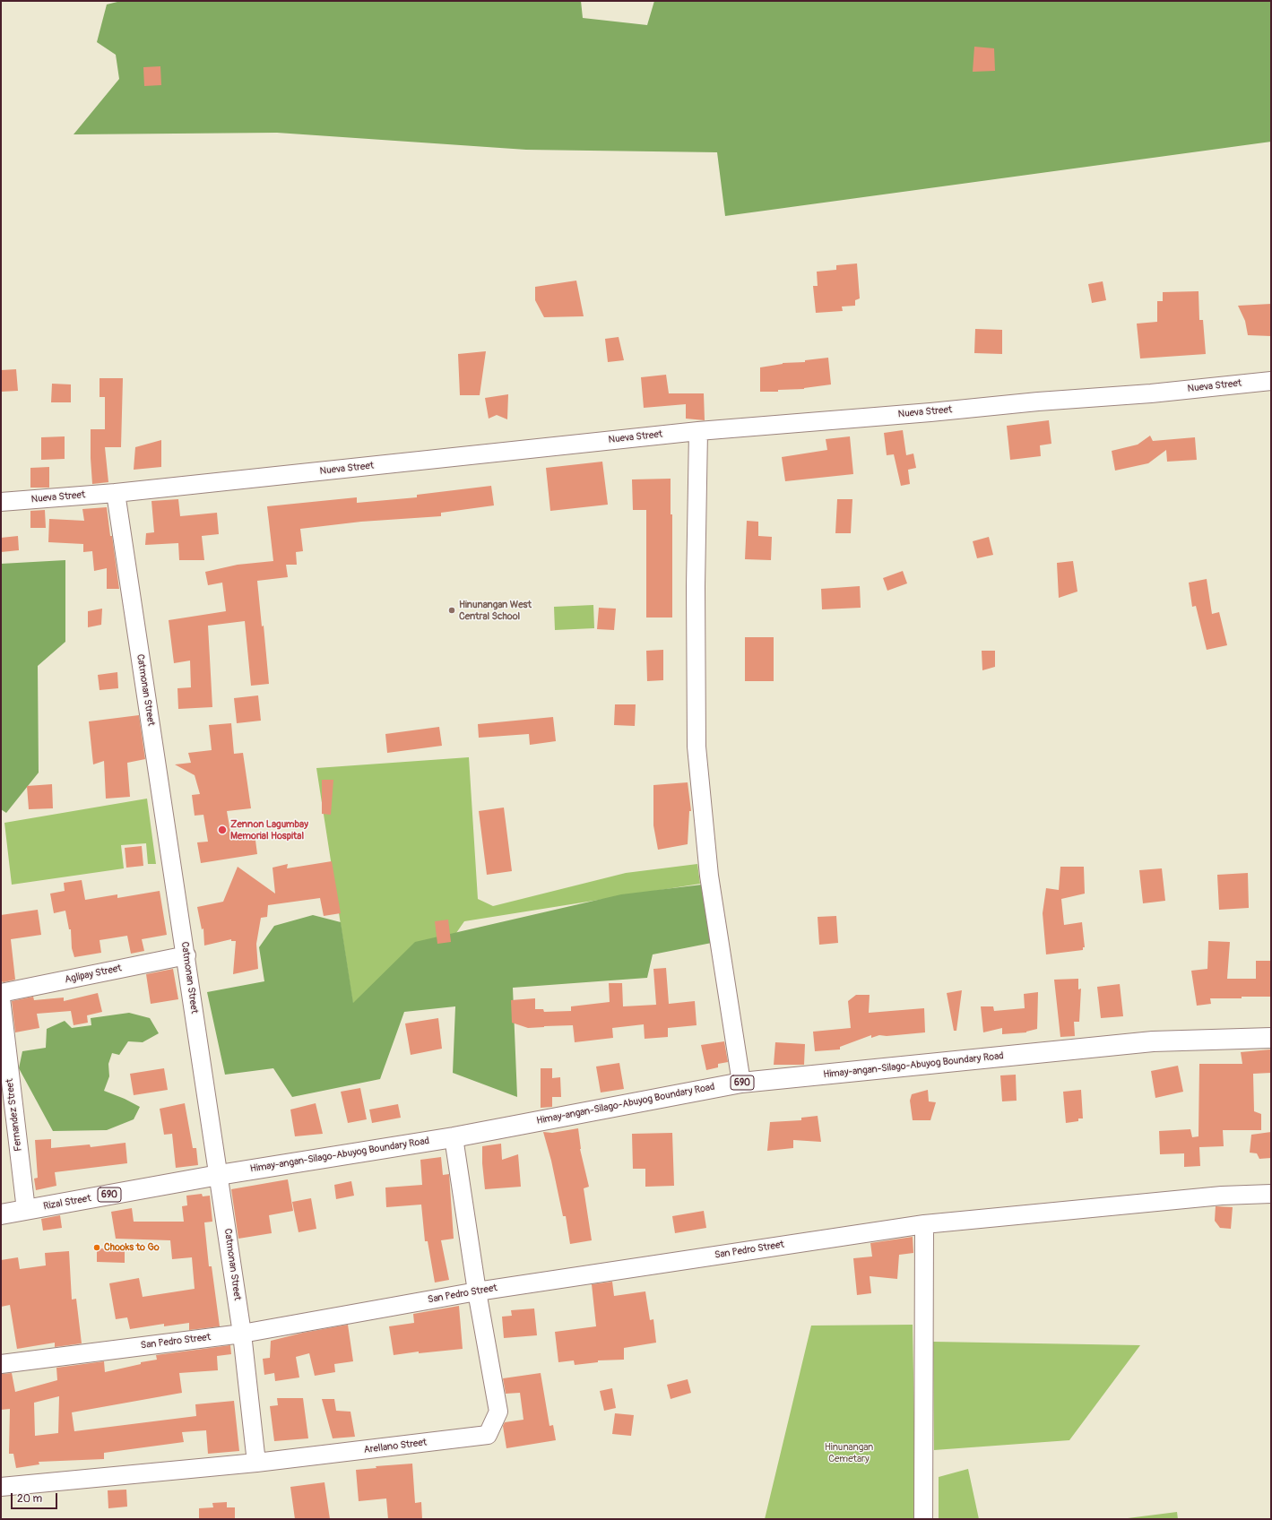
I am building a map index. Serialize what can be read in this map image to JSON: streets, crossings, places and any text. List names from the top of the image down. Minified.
{"streets":{"main road":["Himay-angan-Silago-Abuyog Boundary Road","690","Rizal Street"],"street":["Nueva Street","Catmonan Street","Aglipay Street","Fernandez Street","San Pedro Street","Arellano Street"]},"crossings":[["Nueva Street","Catmonan Street"],["Catmonan Street","Aglipay Street"],["Catmonan Street","Himay-angan-Silago-Abuyog Boundary Road"],["Catmonan Street","Rizal Street"],["Catmonan Street","San Pedro Street"],["Catmonan Street","Arellano Street"],["Himay-angan-Silago-Abuyog Boundary Road","Rizal Street"],["Himay-angan-Silago-Abuyog Boundary Road","Arellano Street"],["Fernandez Street","Rizal Street"],["San Pedro Street","Arellano Street"]],"parks":["Hinunangan Cemetary"],"places":["Hinunangan West Central School","Zennon Lagumbay Memorial Hospital","Chooks to Go"],"scale_bar":"20 m"}
